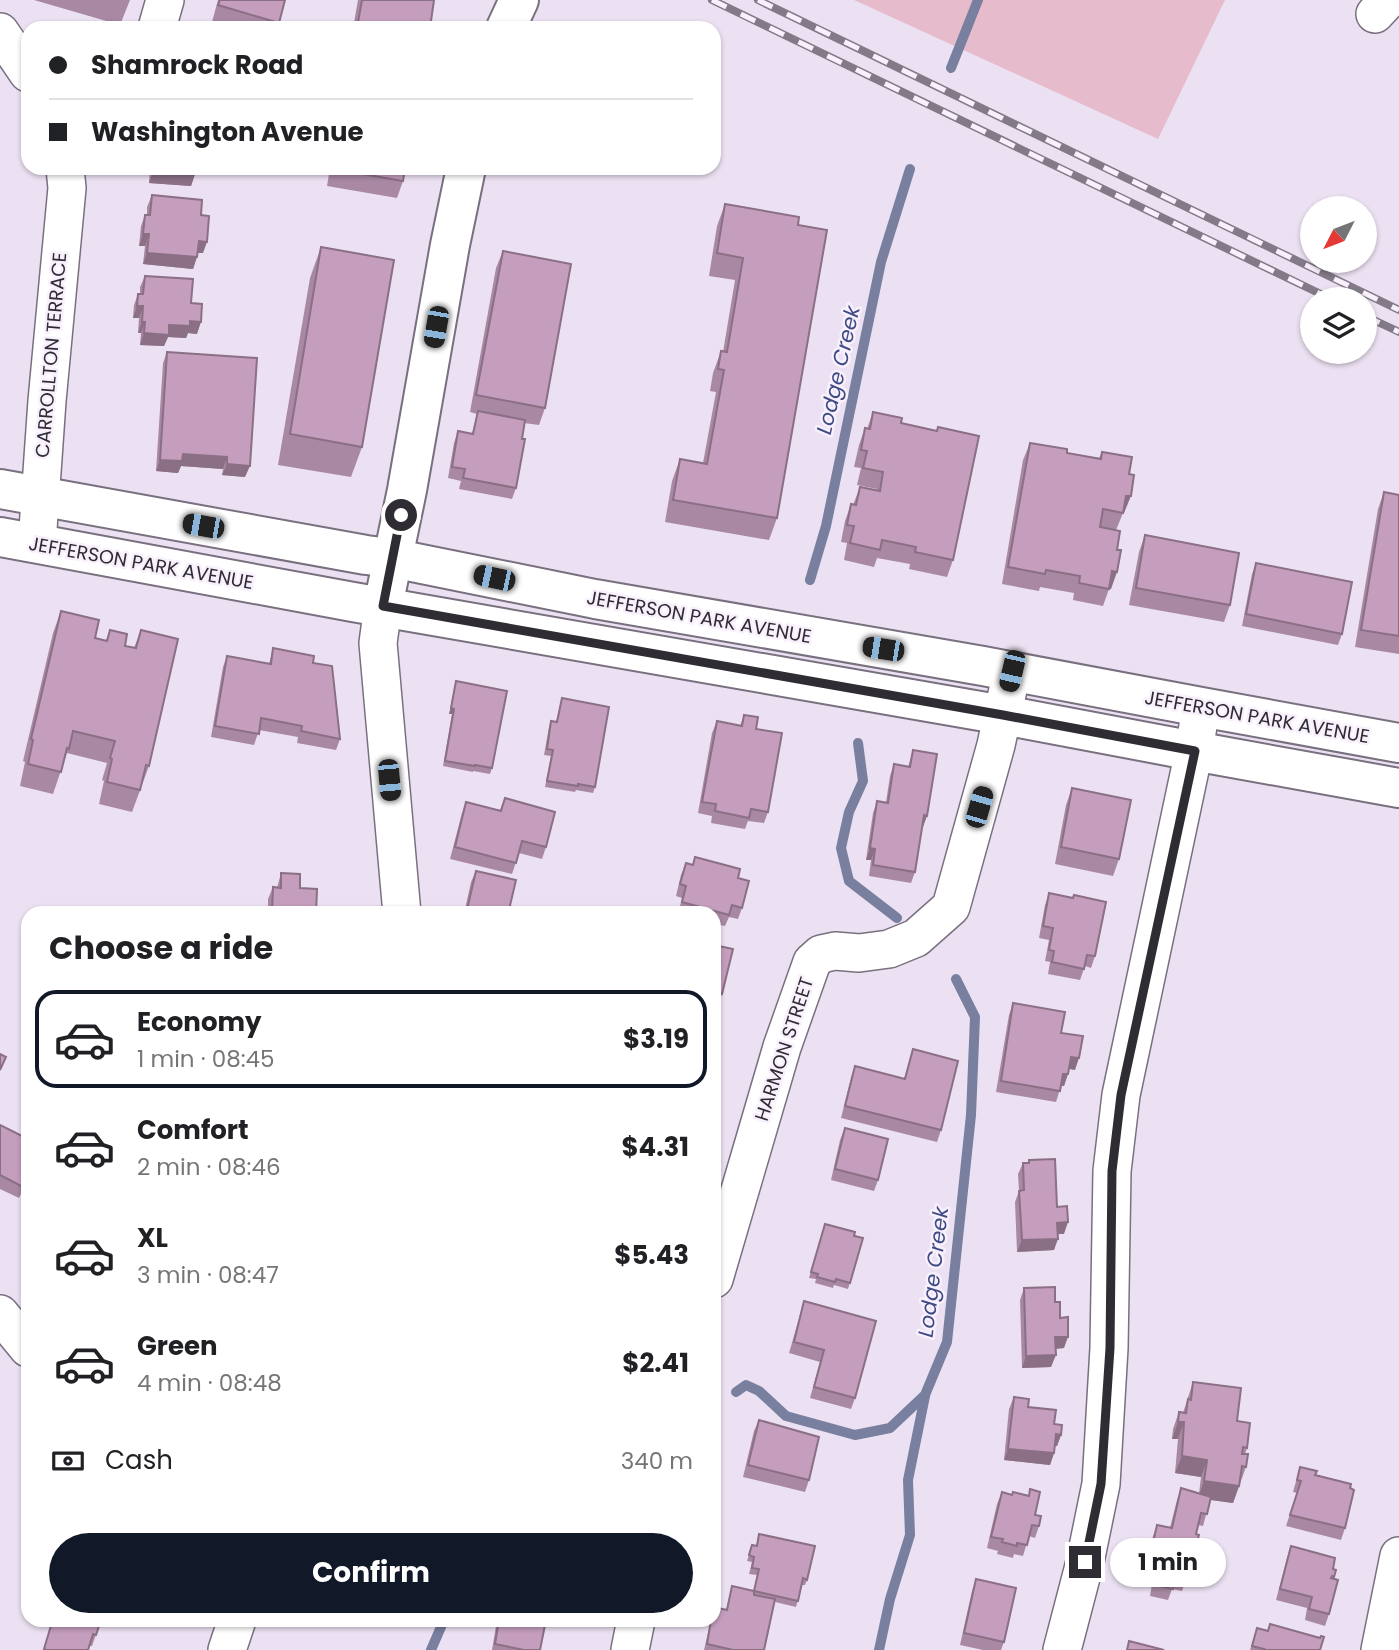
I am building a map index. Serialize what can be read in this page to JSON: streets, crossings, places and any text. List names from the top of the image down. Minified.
{"streets":{"main road":["JEFFERSON PARK AVENUE"],"street":["CARROLLTON TERRACE","HARMON STREET"]},"crossings":[["CARROLLTON TERRACE","JEFFERSON PARK AVENUE"],["JEFFERSON PARK AVENUE","HARMON STREET"]],"water":["Lodge Creek"],"north":"bottom left","page":{"banner":["Shamrock Road","Washington Avenue"],"heading":"Choose a ride","list":[{"name":"Economy","note":"1 min · 08:45","value":"$3.19"},{"name":"Comfort","note":"2 min · 08:46","value":"$4.31"},{"name":"XL","note":"3 min · 08:47","value":"$5.43"},{"name":"Green","note":"4 min · 08:48","value":"$2.41"}],"pay":["Cash","340 m"],"buttons":"Confirm","bubble":"1 min"}}
